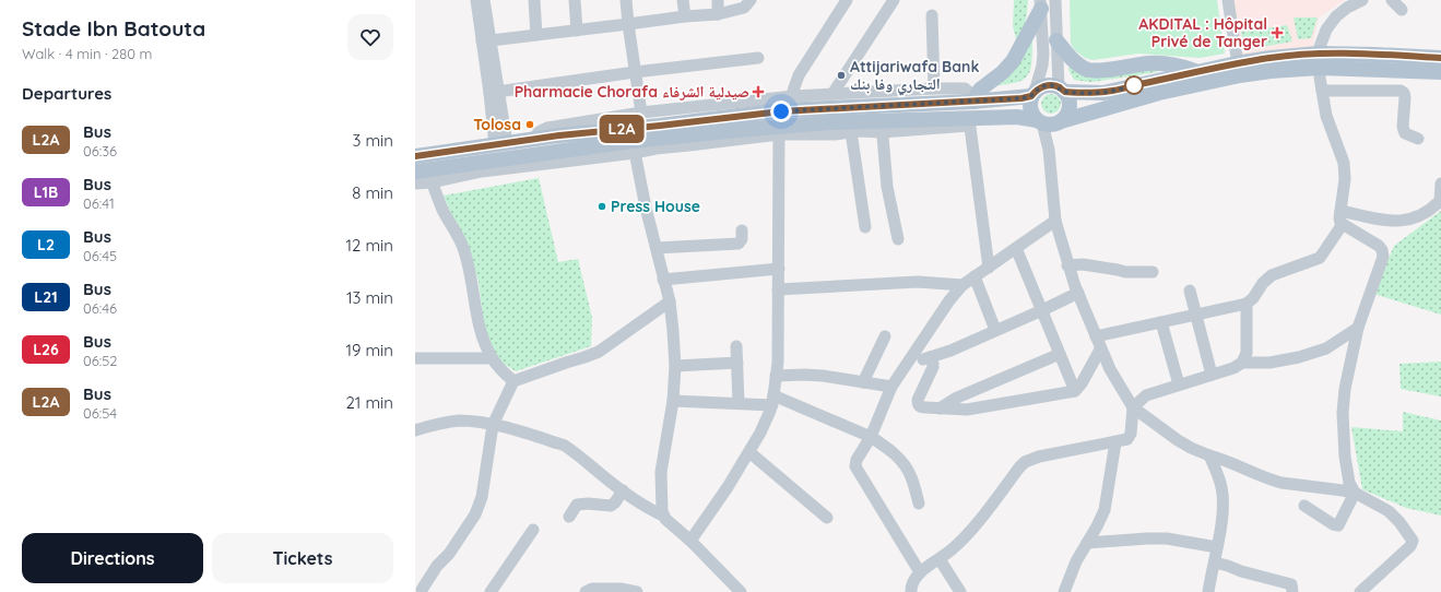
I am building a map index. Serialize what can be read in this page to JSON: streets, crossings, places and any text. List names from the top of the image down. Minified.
{"places":{"health":["AKDITAL : Hôpital Privé de Tanger","Pharmacie Chorafa صيدلية الشرفاء"],"other":["Attijariwafa Bank التجاري وفا بنك","Tolosa","Press House"]},"lines":["bus line L2A"],"page":{"heading":[["Stade Ibn Batouta","Walk · 4 min · 280 m"],"Departures"],"on_map":"L2A","list":[{"mark":"L2A","name":"Bus","note":"06:36","value":"3 min"},{"mark":"L1B","name":"Bus","note":"06:41","value":"8 min"},{"mark":"L2","name":"Bus","note":"06:45","value":"12 min"},{"mark":"L21","name":"Bus","note":"06:46","value":"13 min"},{"mark":"L26","name":"Bus","note":"06:52","value":"19 min"},{"mark":"L2A","name":"Bus","note":"06:54","value":"21 min"}],"buttons":["Directions","Tickets"]}}
